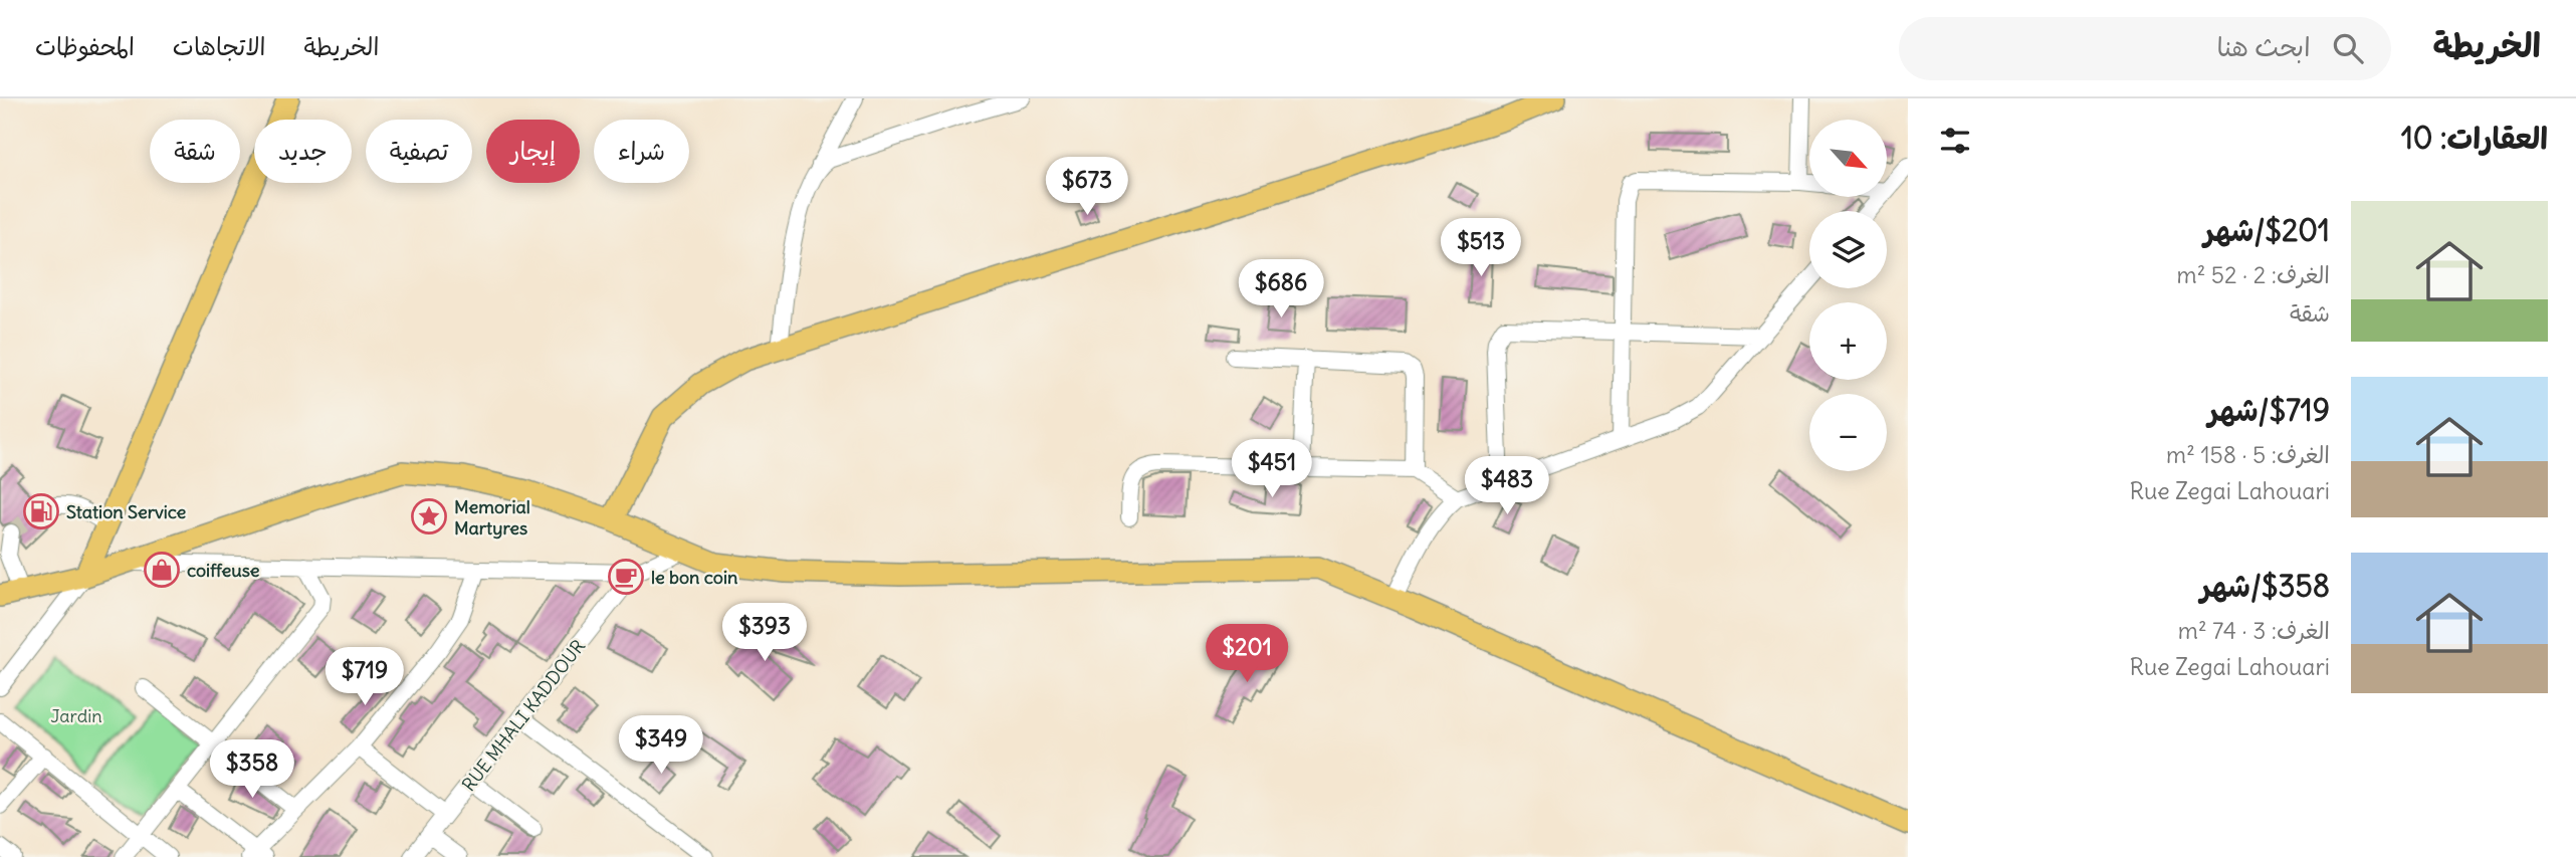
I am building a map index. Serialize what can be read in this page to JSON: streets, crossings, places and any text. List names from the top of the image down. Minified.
{"streets":{"street":["RUE MHALI KADDOUR"]},"parks":["Jardin"],"places":{"fuel station":["Station Service"],"place":["Memorial Martyres"],"shop":["coiffeuse"],"cafe":["le bon coin"]},"north":"bottom right","page":{"header":"الخريطة","search":"ابحث هنا","nav":["الخريطة","الاتجاهات","المحفوظات"],"heading":"العقارات: 10","map_buttons":["+","−"],"chip":["شراء","إيجار","تصفية","جديد","شقة"],"price":["$673","$513","$686","$451","$483","$393","$201","$719","$349","$358"],"list":[{"name":"$201/شهر","note":"الغرف: 2 · 52 m² · شقة"},{"name":"$719/شهر","note":"الغرف: 5 · 158 m² · Rue Zegai Lahouari"},{"name":"$358/شهر","note":"الغرف: 3 · 74 m² · Rue Zegai Lahouari"}]}}
